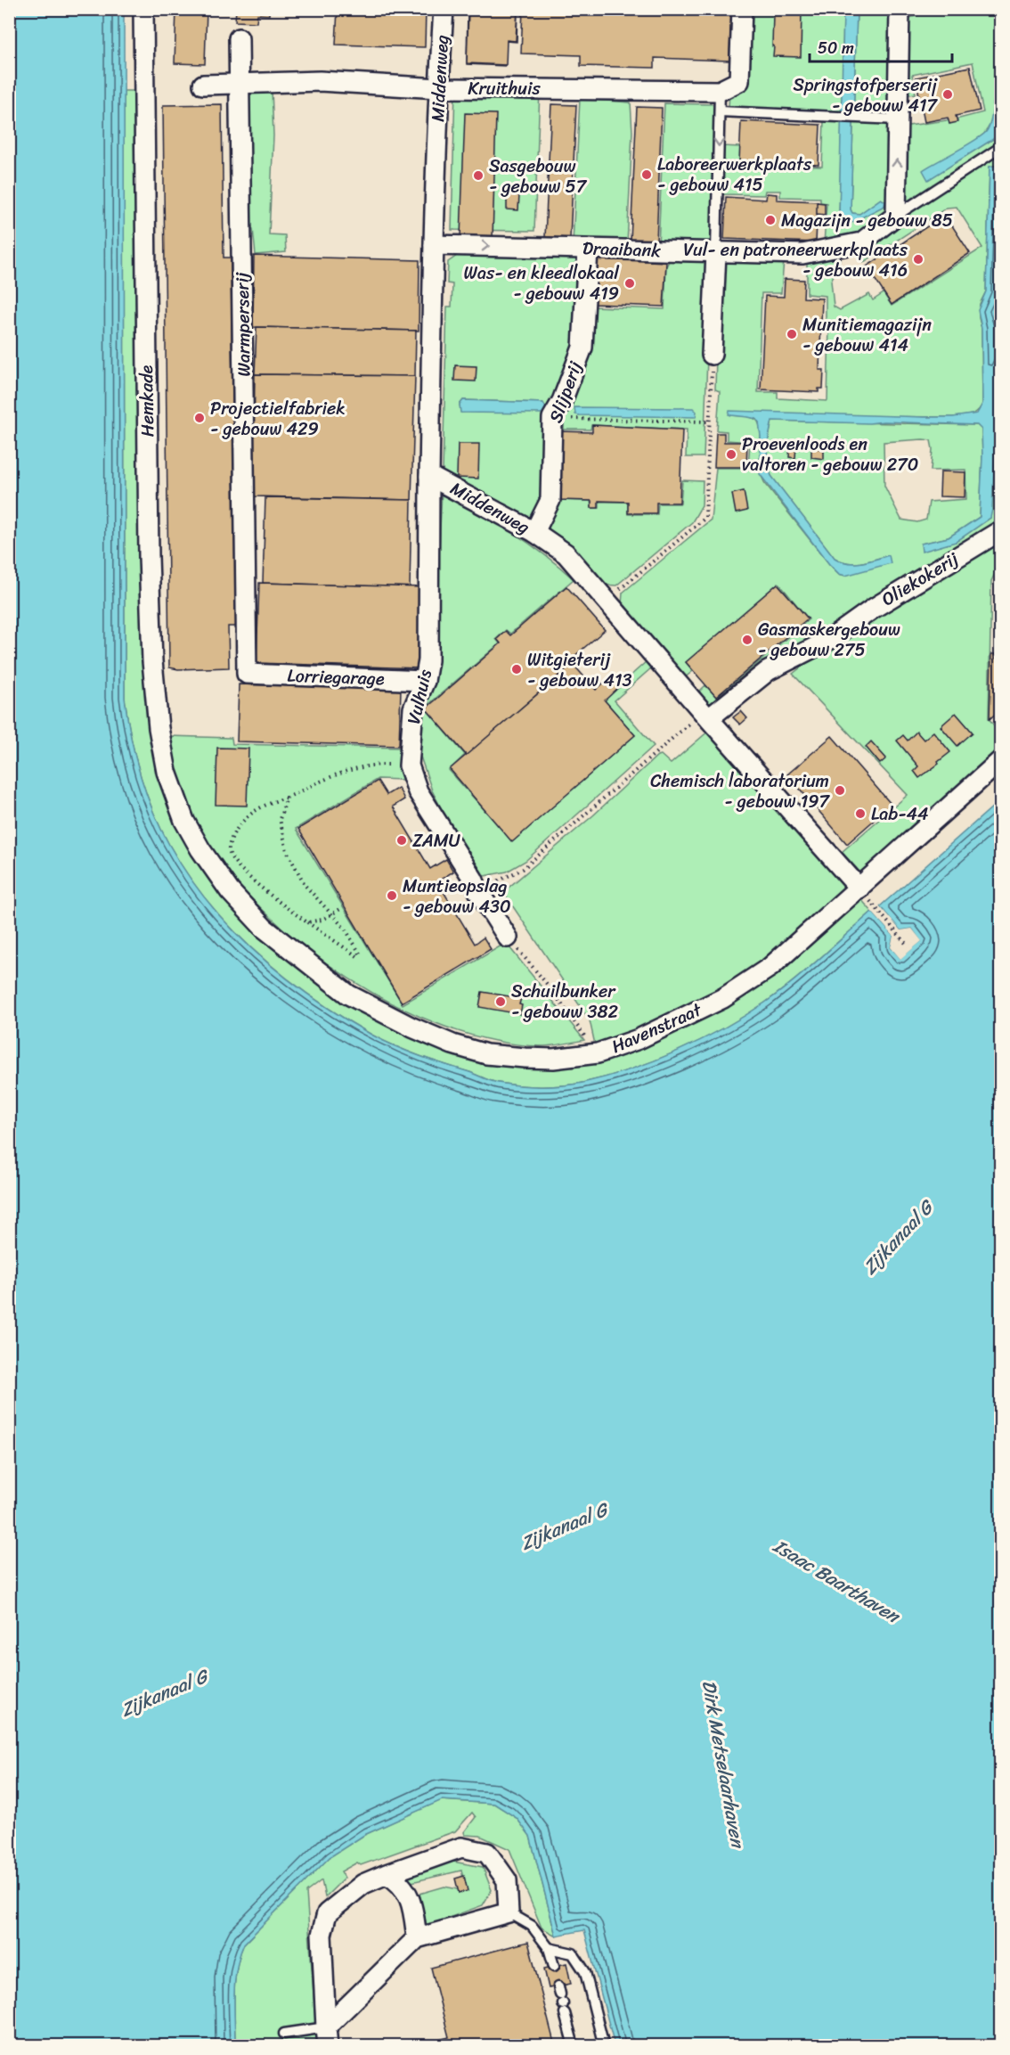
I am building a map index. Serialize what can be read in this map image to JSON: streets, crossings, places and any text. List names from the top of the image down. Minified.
{"streets":{"street":["Middenweg","Kruithuis","Draaibank","Warmperserij","Slijperij","Hemkade","Oliekokerij","Lorriegarage","Vulhuis","Havenstraat"]},"crossings":[["Middenweg","Kruithuis"],["Middenweg","Draaibank"],["Middenweg","Slijperij"],["Middenweg","Oliekokerij"],["Middenweg","Vulhuis"],["Middenweg","Havenstraat"],["Kruithuis","Warmperserij"],["Draaibank","Slijperij"],["Warmperserij","Lorriegarage"],["Hemkade","Havenstraat"],["Lorriegarage","Vulhuis"]],"water":["Zijkanaal G","Isaac Baarthaven","Dirk Metselaarhaven"],"places":["Springstofperserij - gebouw 417","Laboreerwerkplaats - gebouw 415","Sasgebouw - gebouw 57","Magazijn - gebouw 85","Vul- en patroneerwerkplaats - gebouw 416","Was- en kleedlokaal - gebouw 419","Munitiemagazijn - gebouw 414","Projectielfabriek - gebouw 429","Proevenloods en valtoren - gebouw 270","Gasmaskergebouw - gebouw 275","Witgieterij - gebouw 413","Chemisch laboratorium - gebouw 197","Lab-44","ZAMU","Muntieopslag - gebouw 430","Schuilbunker - gebouw 382"],"scale_bar":"50 m"}
